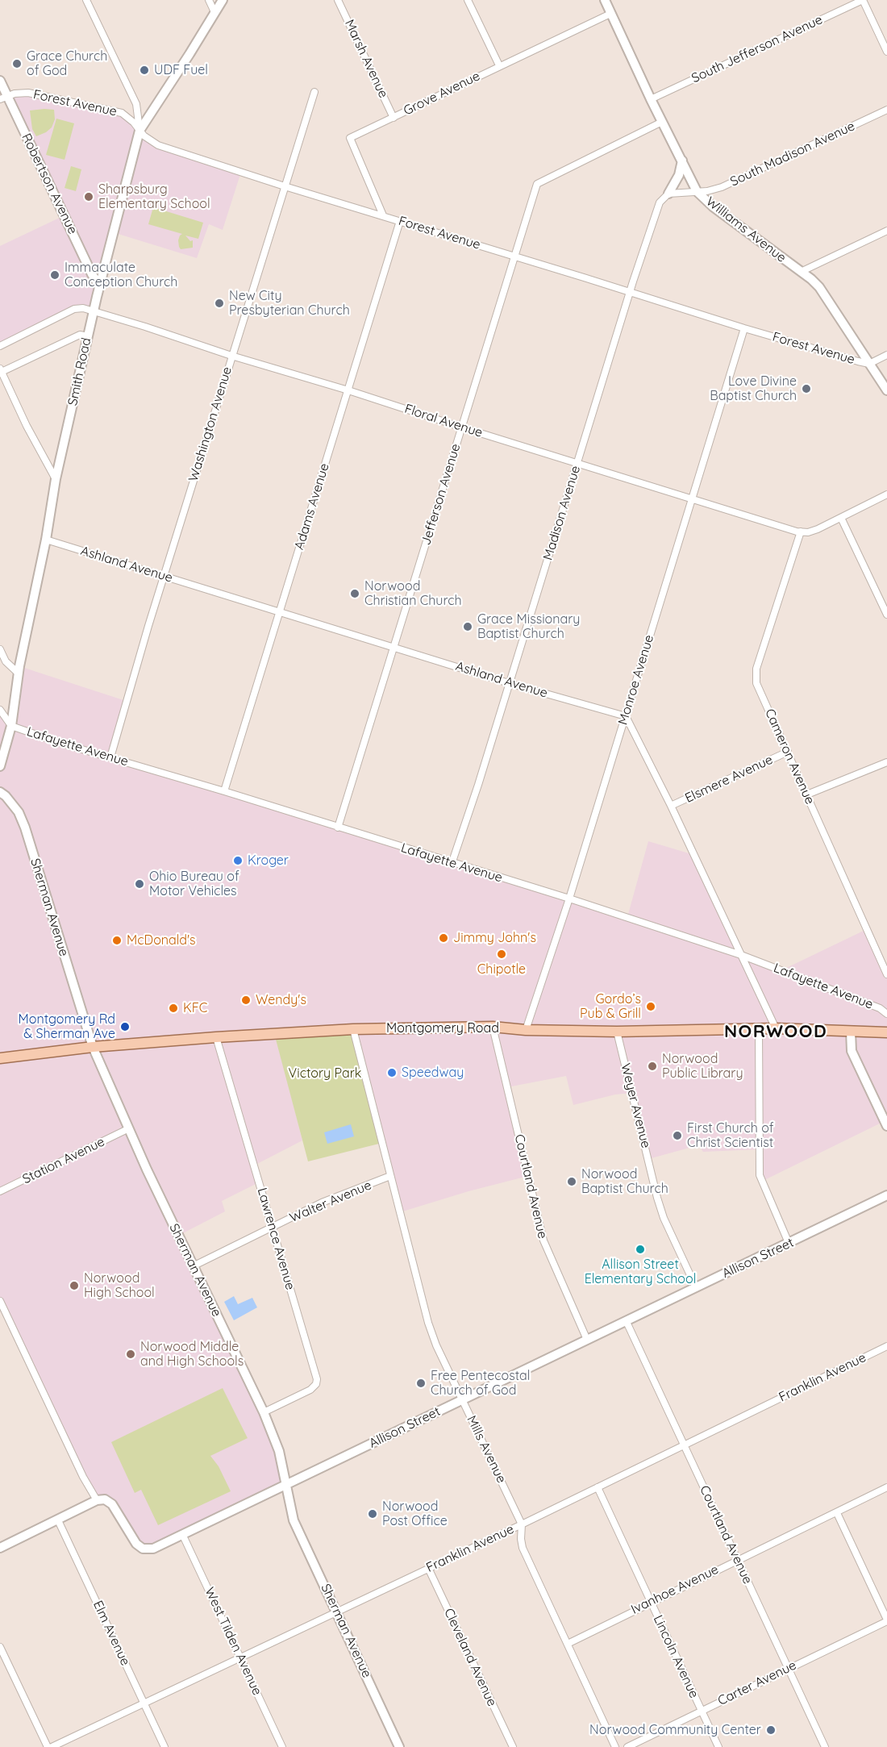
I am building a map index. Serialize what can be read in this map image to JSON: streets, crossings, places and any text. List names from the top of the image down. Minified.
{"streets":{"main road":["Montgomery Road"],"street":["South Jefferson Avenue","Marsh Avenue","Grove Avenue","Forest Avenue","South Madison Avenue","Robertson Avenue","Williams Avenue","Smith Road","Floral Avenue","Washington Avenue","Jefferson Avenue","Adams Avenue","Madison Avenue","Ashland Avenue","Monroe Avenue","Lafayette Avenue","Cameron Avenue","Elsmere Avenue","Sherman Avenue","Weyer Avenue","Station Avenue","Courtland Avenue","Walter Avenue","Lawrence Avenue","Allison Street","Franklin Avenue","Mills Avenue","Ivanhoe Avenue","Elm Avenue","West Tilden Avenue","Lincoln Avenue","Cleveland Avenue","Carter Avenue"]},"crossings":[["South Jefferson Avenue","Williams Avenue"],["Marsh Avenue","Grove Avenue"],["Grove Avenue","Forest Avenue"],["Grove Avenue","Williams Avenue"],["Forest Avenue","Robertson Avenue"],["Forest Avenue","Williams Avenue"],["Forest Avenue","Smith Road"],["Forest Avenue","Washington Avenue"],["Forest Avenue","Jefferson Avenue"],["Forest Avenue","Adams Avenue"],["Forest Avenue","Madison Avenue"],["Forest Avenue","Monroe Avenue"],["South Madison Avenue","Williams Avenue"],["Robertson Avenue","Smith Road"],["Williams Avenue","Jefferson Avenue"],["Smith Road","Floral Avenue"],["Smith Road","Ashland Avenue"],["Smith Road","Lafayette Avenue"],["Floral Avenue","Washington Avenue"],["Floral Avenue","Jefferson Avenue"],["Floral Avenue","Adams Avenue"],["Floral Avenue","Madison Avenue"],["Floral Avenue","Monroe Avenue"],["Floral Avenue","Cameron Avenue"],["Washington Avenue","Ashland Avenue"],["Washington Avenue","Lafayette Avenue"],["Jefferson Avenue","Ashland Avenue"],["Jefferson Avenue","Lafayette Avenue"],["Adams Avenue","Ashland Avenue"],["Adams Avenue","Lafayette Avenue"],["Madison Avenue","Ashland Avenue"],["Madison Avenue","Lafayette Avenue"],["Ashland Avenue","Monroe Avenue"],["Monroe Avenue","Lafayette Avenue"],["Monroe Avenue","Montgomery Road"],["Cameron Avenue","Elsmere Avenue"],["Sherman Avenue","Montgomery Road"],["Sherman Avenue","Station Avenue"],["Sherman Avenue","Walter Avenue"],["Sherman Avenue","Lawrence Avenue"],["Sherman Avenue","Allison Street"],["Sherman Avenue","Franklin Avenue"],["Montgomery Road","Weyer Avenue"],["Montgomery Road","Courtland Avenue"],["Montgomery Road","Lawrence Avenue"],["Montgomery Road","Mills Avenue"],["Weyer Avenue","Allison Street"],["Courtland Avenue","Allison Street"],["Courtland Avenue","Franklin Avenue"],["Courtland Avenue","Ivanhoe Avenue"],["Courtland Avenue","Carter Avenue"],["Walter Avenue","Lawrence Avenue"],["Walter Avenue","Mills Avenue"],["Allison Street","Mills Avenue"],["Allison Street","West Tilden Avenue"],["Franklin Avenue","Mills Avenue"],["Franklin Avenue","Elm Avenue"],["Franklin Avenue","West Tilden Avenue"],["Franklin Avenue","Lincoln Avenue"],["Franklin Avenue","Cleveland Avenue"],["Mills Avenue","Ivanhoe Avenue"],["Ivanhoe Avenue","Lincoln Avenue"],["Lincoln Avenue","Carter Avenue"]],"districts":["NORWOOD"],"parks":["Victory Park"],"places":["Grace Church of God","UDF Fuel","Sharpsburg Elementary School","Immaculate Conception Church","New City Presbyterian Church","Love Divine Baptist Church","Norwood Christian Church","Grace Missionary Baptist Church","Kroger","Ohio Bureau of Motor Vehicles","Jimmy John's","McDonald's","Chipotle","Wendy's","Gordo’s Pub & Grill","KFC","Montgomery Rd & Sherman Ave","Norwood Public Library","Speedway","First Church of Christ Scientist","Norwood Baptist Church","Allison Street Elementary School","Norwood High School","Norwood Middle and High Schools","Free Pentecostal Church of God","Norwood Post Office","Norwood Community Center"]}
